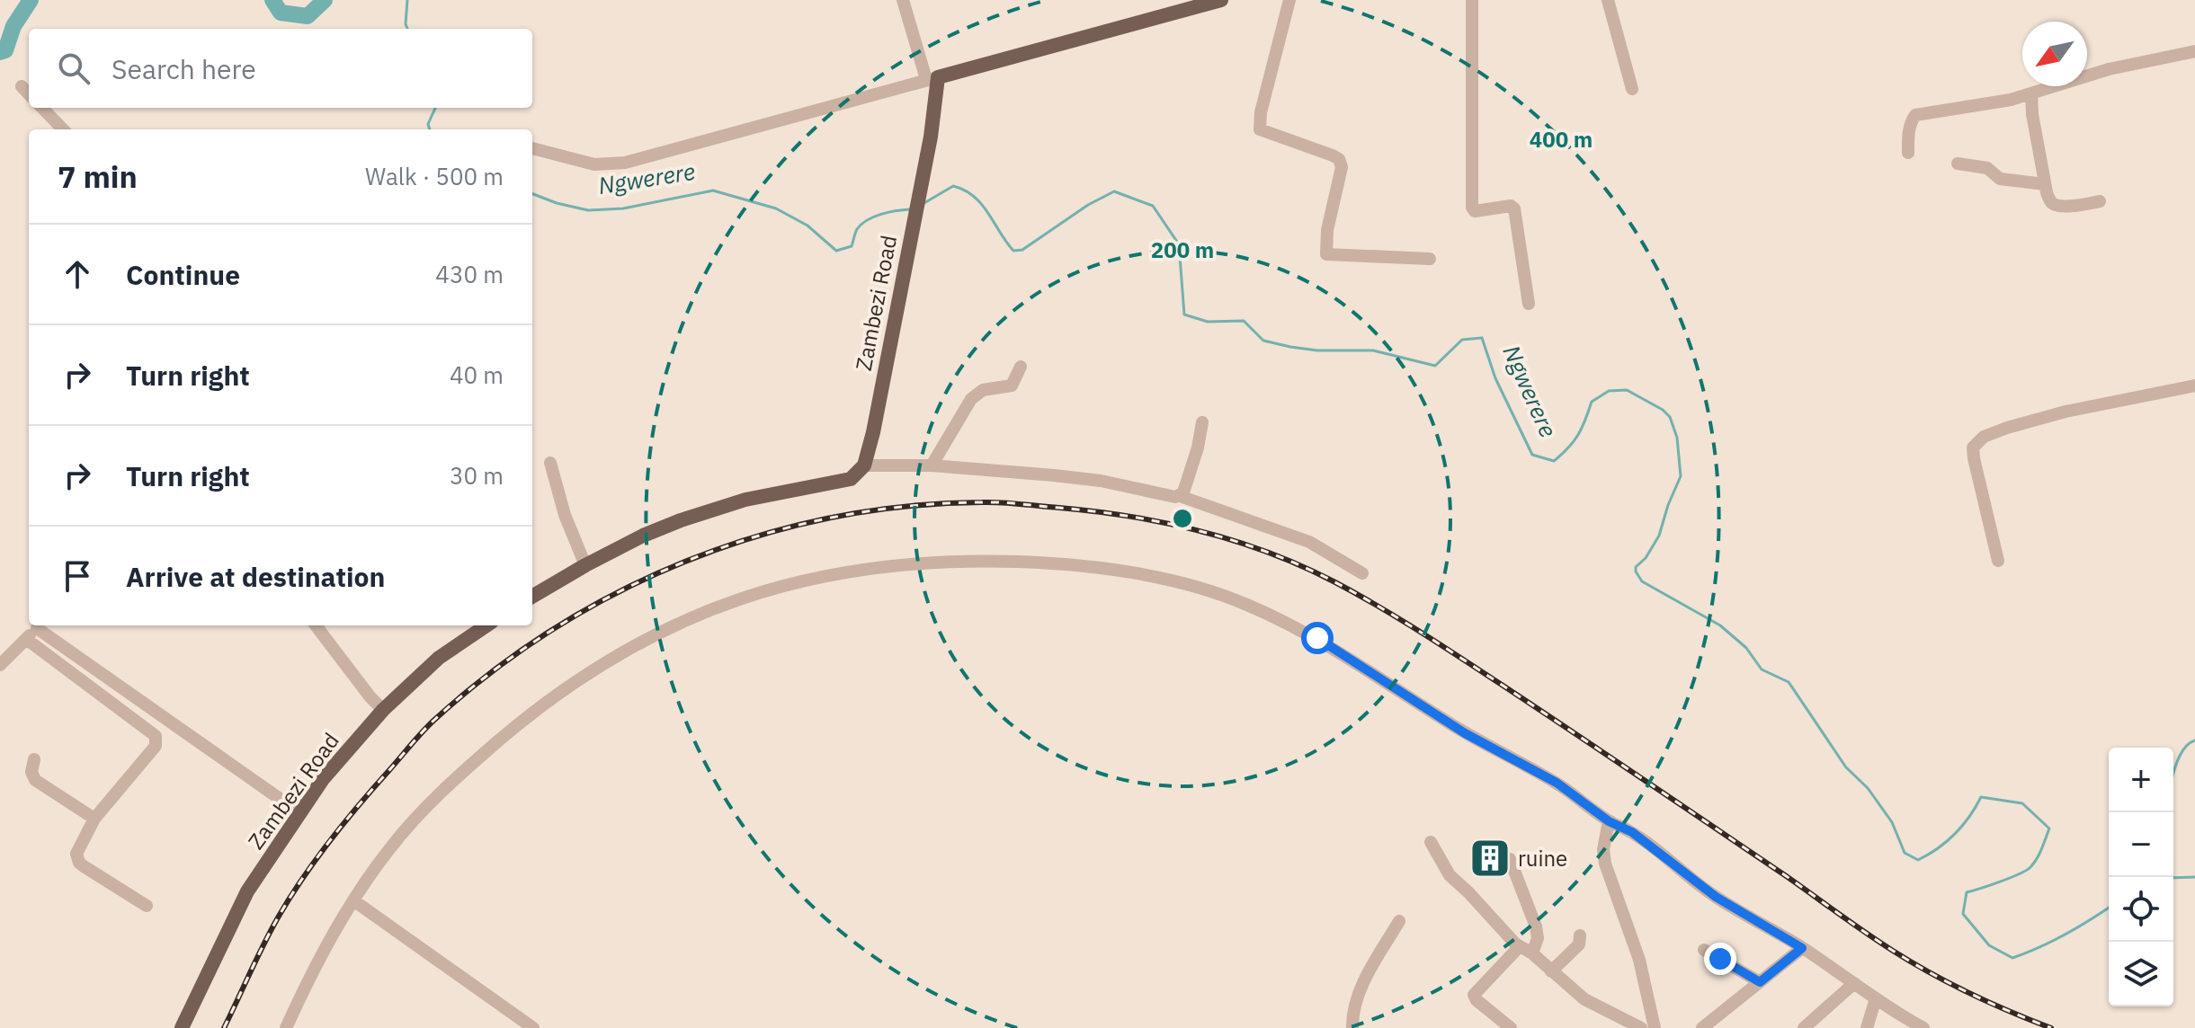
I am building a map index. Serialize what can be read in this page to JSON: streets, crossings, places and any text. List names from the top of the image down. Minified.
{"streets":{"main road":["Zambezi Road"]},"water":["Ngwerere"],"places":{"building":["ruine"]},"north":"bottom left","page":{"search":"Search here","heading":["7 min","Walk · 500 m"],"list":[["Continue","430 m"],["Turn right","40 m"],["Turn right","30 m"],"Arrive at destination"],"map_buttons":["+","−"]},"rings":["400 m","200 m"]}
